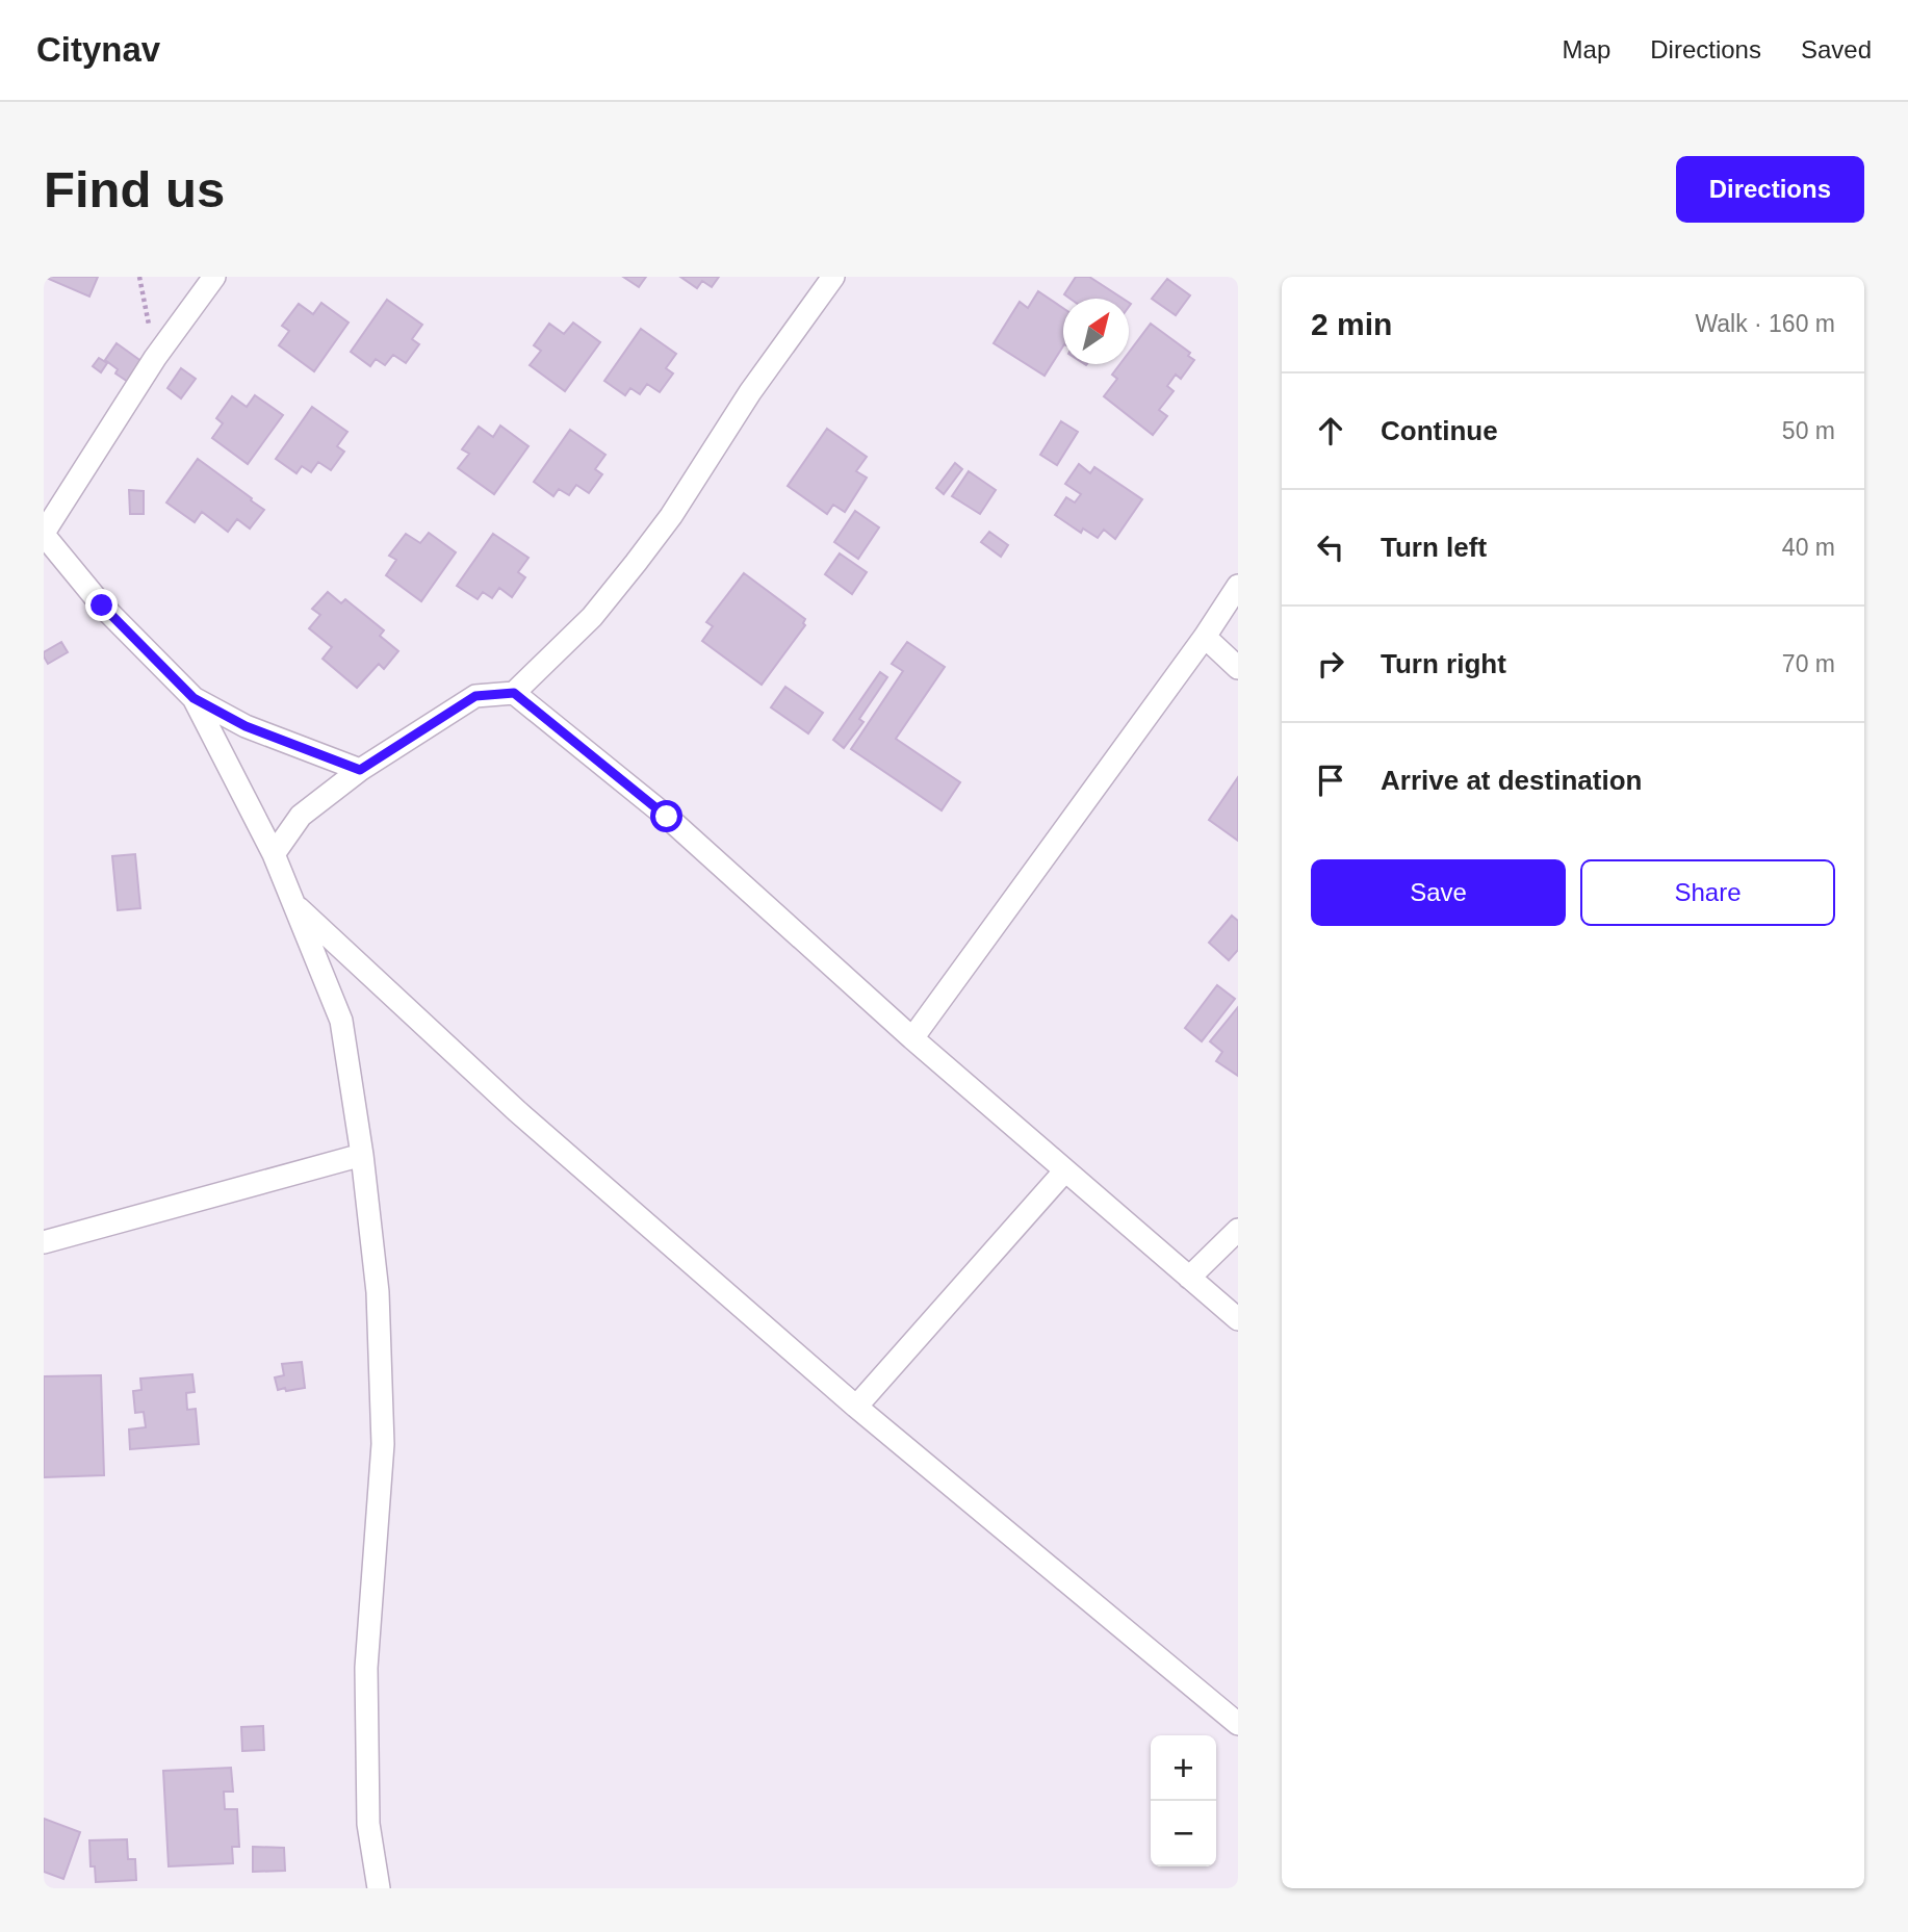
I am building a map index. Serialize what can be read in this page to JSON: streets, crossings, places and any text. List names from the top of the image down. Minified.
{"north":"top right","page":{"header":"Citynav","nav":["Map","Directions","Saved"],"buttons":["Directions",["Save","Share"]],"title":"Find us","heading":["2 min","Walk · 160 m"],"list":[["Continue","50 m"],["Turn left","40 m"],["Turn right","70 m"],"Arrive at destination"],"map_buttons":["+","−"]}}
